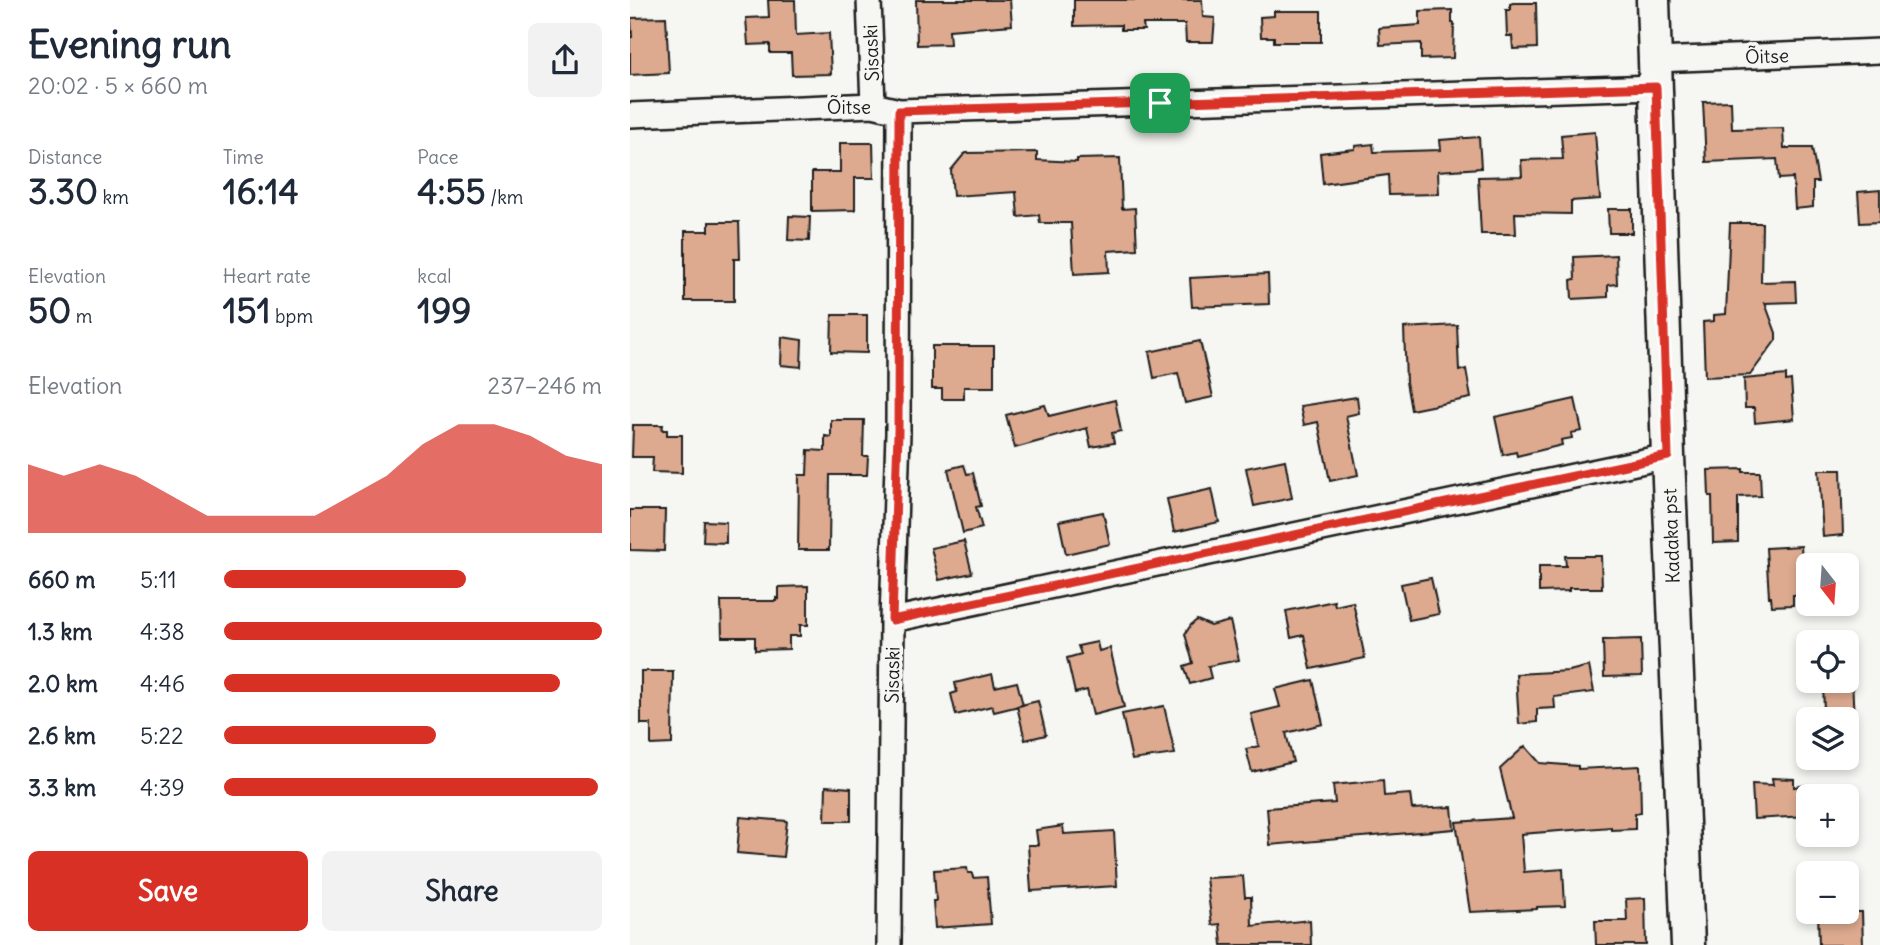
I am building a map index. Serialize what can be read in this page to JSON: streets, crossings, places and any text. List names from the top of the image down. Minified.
{"streets":{"main road":["Kadaka pst"],"street":["Sisaski","Õitse"]},"crossings":[["Sisaski","Õitse"],["Õitse","Kadaka pst"]],"north":"bottom","page":{"heading":["Evening run","20:02 · 5 × 660 m"],"stats":[["Distance","3.30 km"],["Time","16:14"],["Pace","4:55 /km"],["Elevation","50 m"],["Heart rate","151 bpm"],["kcal","199"]],"chart":["Elevation","237–246 m"],"list":[{"name":"660 m","note":"5:11"},{"name":"1.3 km","note":"4:38"},{"name":"2.0 km","note":"4:46"},{"name":"2.6 km","note":"5:22"},{"name":"3.3 km","note":"4:39"}],"map_buttons":["+","−"],"buttons":["Save","Share"]}}
